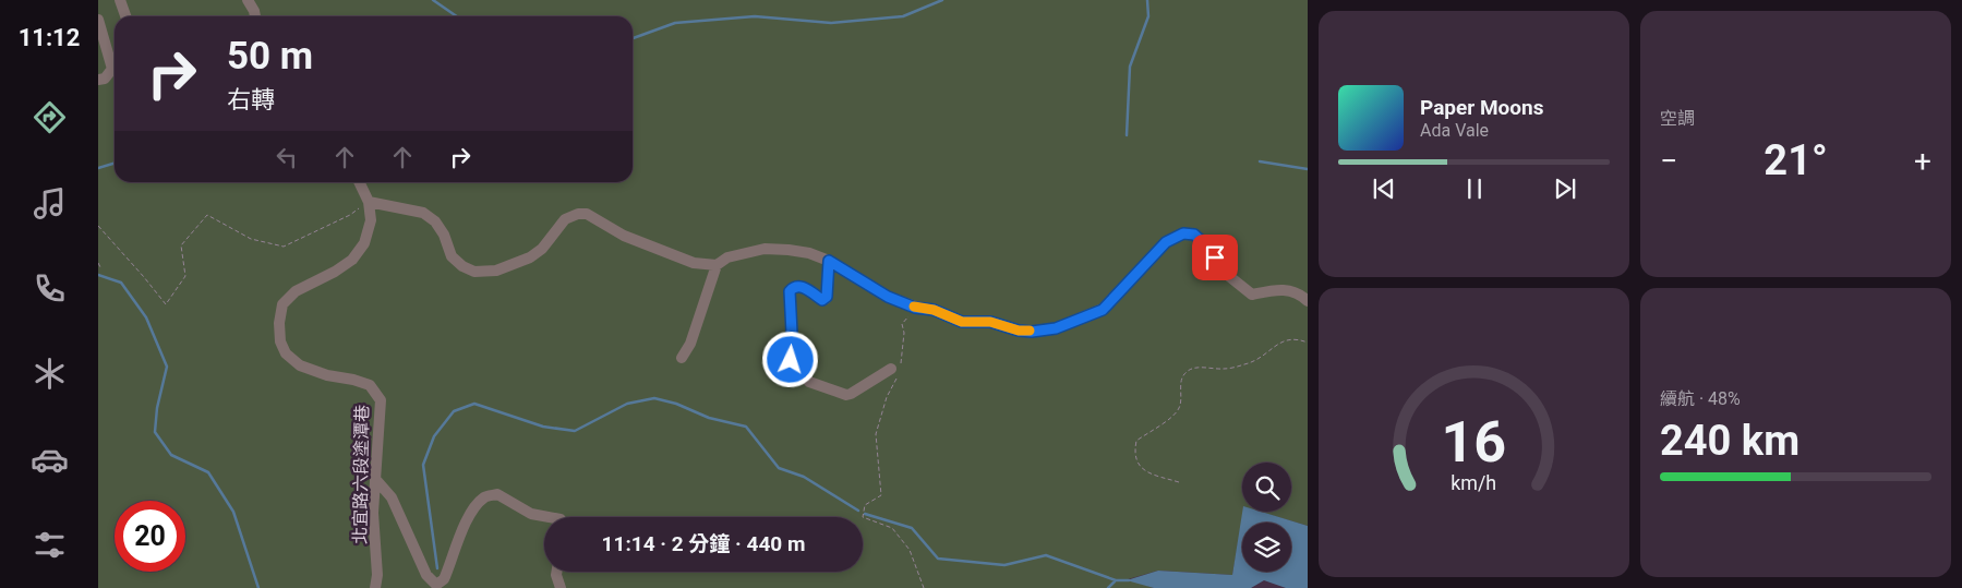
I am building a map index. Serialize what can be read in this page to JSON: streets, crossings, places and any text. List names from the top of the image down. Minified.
{"streets":{"street":["北宜路六段塗潭巷"]},"page":{"tabs":"11:12","tile":["空調",["續航 · 48%","240 km"]],"turn":["50 m","右轉"],"song":["Paper Moons","Ada Vale"],"heat":["−","21°","+"],"limit":"20","trip":"11:14 · 2 分鐘 · 440 m","gauge":["16","km/h"]}}
